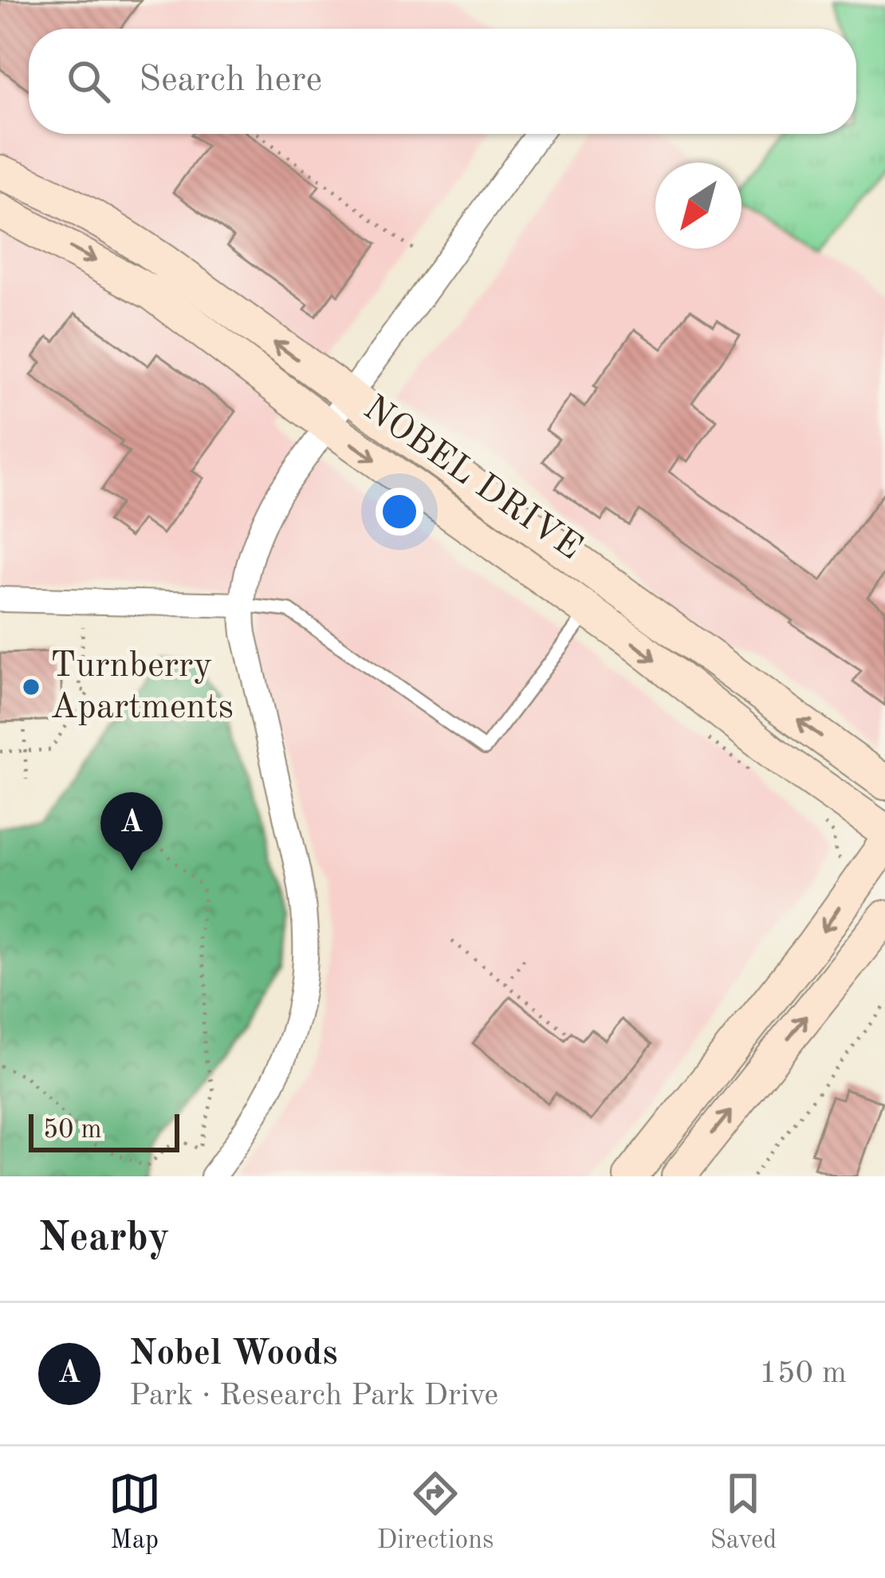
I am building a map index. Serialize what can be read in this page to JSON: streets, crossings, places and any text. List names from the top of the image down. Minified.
{"streets":{"street":["NOBEL DRIVE"]},"places":["Turnberry Apartments"],"scale_bar":"50 m","north":"bottom left","page":{"search":"Search here","pins":"A","scale":"50 m","heading":"Nearby","list":[{"mark":"A","name":"Nobel Woods","note":"Park · Research Park Drive","value":"150 m"}],"nav":["Map","Directions","Saved"]}}
